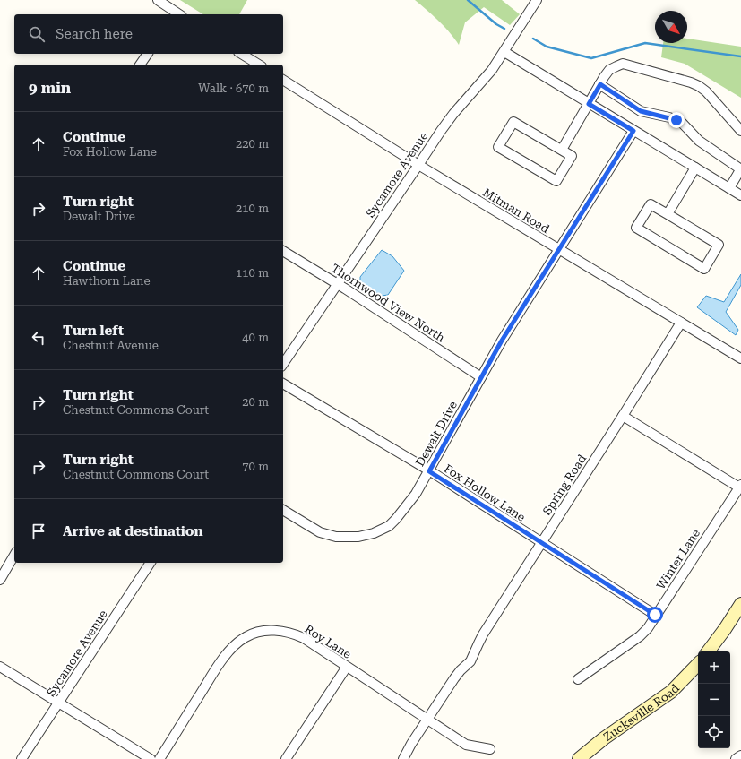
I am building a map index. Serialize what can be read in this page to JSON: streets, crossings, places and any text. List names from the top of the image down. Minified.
{"streets":{"street":["Sycamore Avenue","Mitman Road","Thornwood View North","Dewalt Drive","Spring Road","Fox Hollow Lane","Winter Lane","Roy Lane","Zucksville Road"]},"crossings":[["Sycamore Avenue","Mitman Road"],["Sycamore Avenue","Thornwood View North"],["Mitman Road","Dewalt Drive"],["Mitman Road","Spring Road"],["Thornwood View North","Dewalt Drive"],["Dewalt Drive","Fox Hollow Lane"],["Spring Road","Fox Hollow Lane"],["Spring Road","Roy Lane"],["Fox Hollow Lane","Winter Lane"]],"north":"bottom right","page":{"search":"Search here","heading":["9 min","Walk · 670 m"],"list":[["Continue","Fox Hollow Lane","220 m"],["Turn right","Dewalt Drive","210 m"],["Continue","Hawthorn Lane","110 m"],["Turn left","Chestnut Avenue","40 m"],["Turn right","Chestnut Commons Court","20 m"],["Turn right","Chestnut Commons Court","70 m"],"Arrive at destination"],"map_buttons":["+","−"]}}
